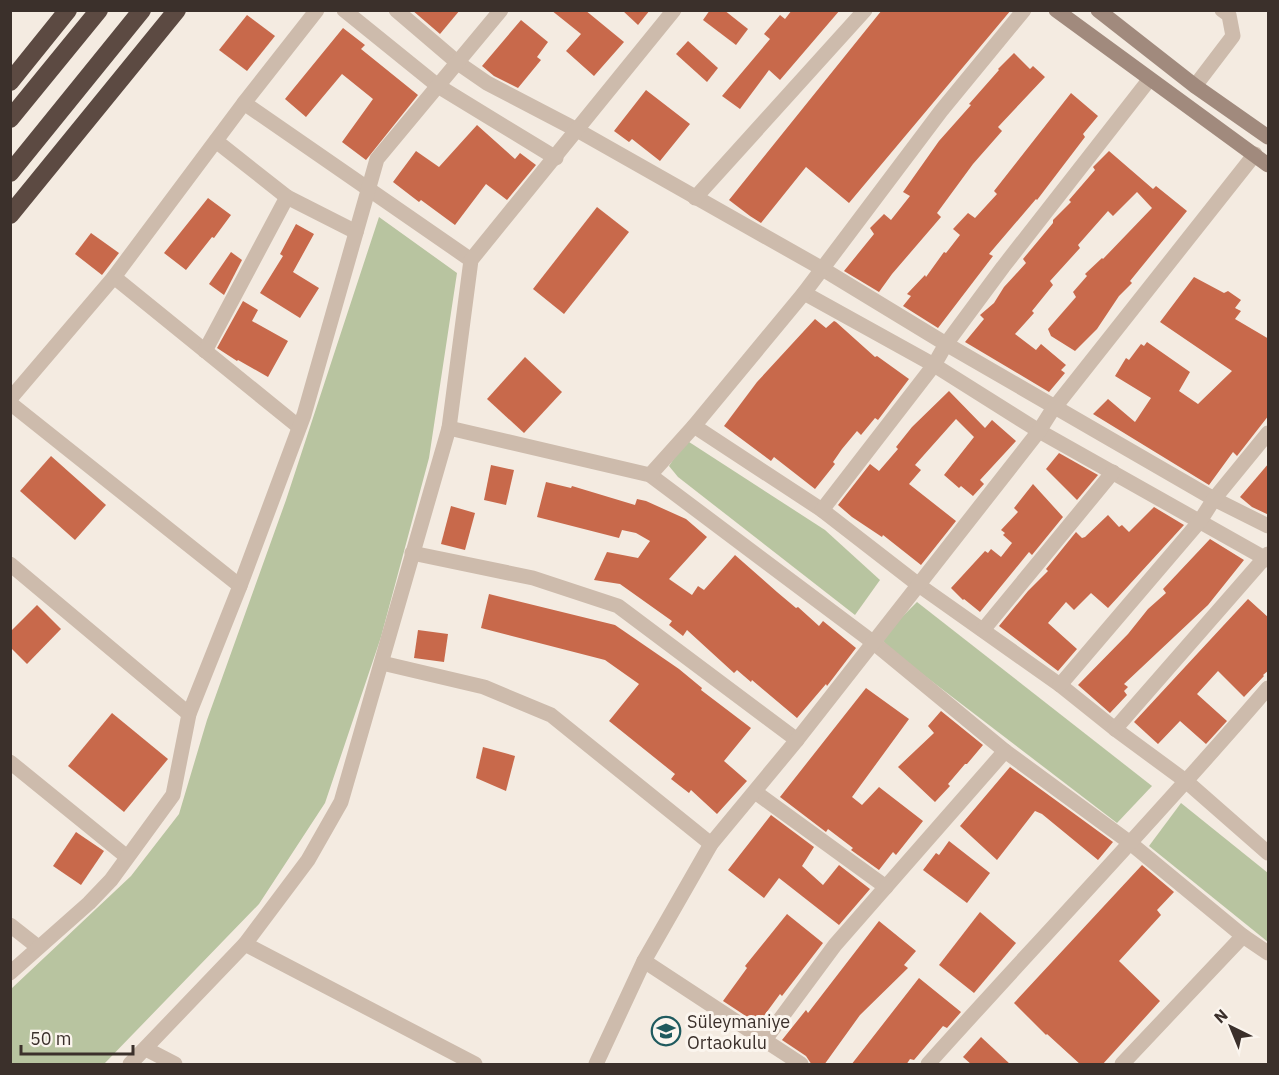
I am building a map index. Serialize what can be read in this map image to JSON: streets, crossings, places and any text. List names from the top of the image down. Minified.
{"places":{"school or university":["Süleymaniye Ortaokulu"]},"scale_bar":"50 m","north":"top left"}
